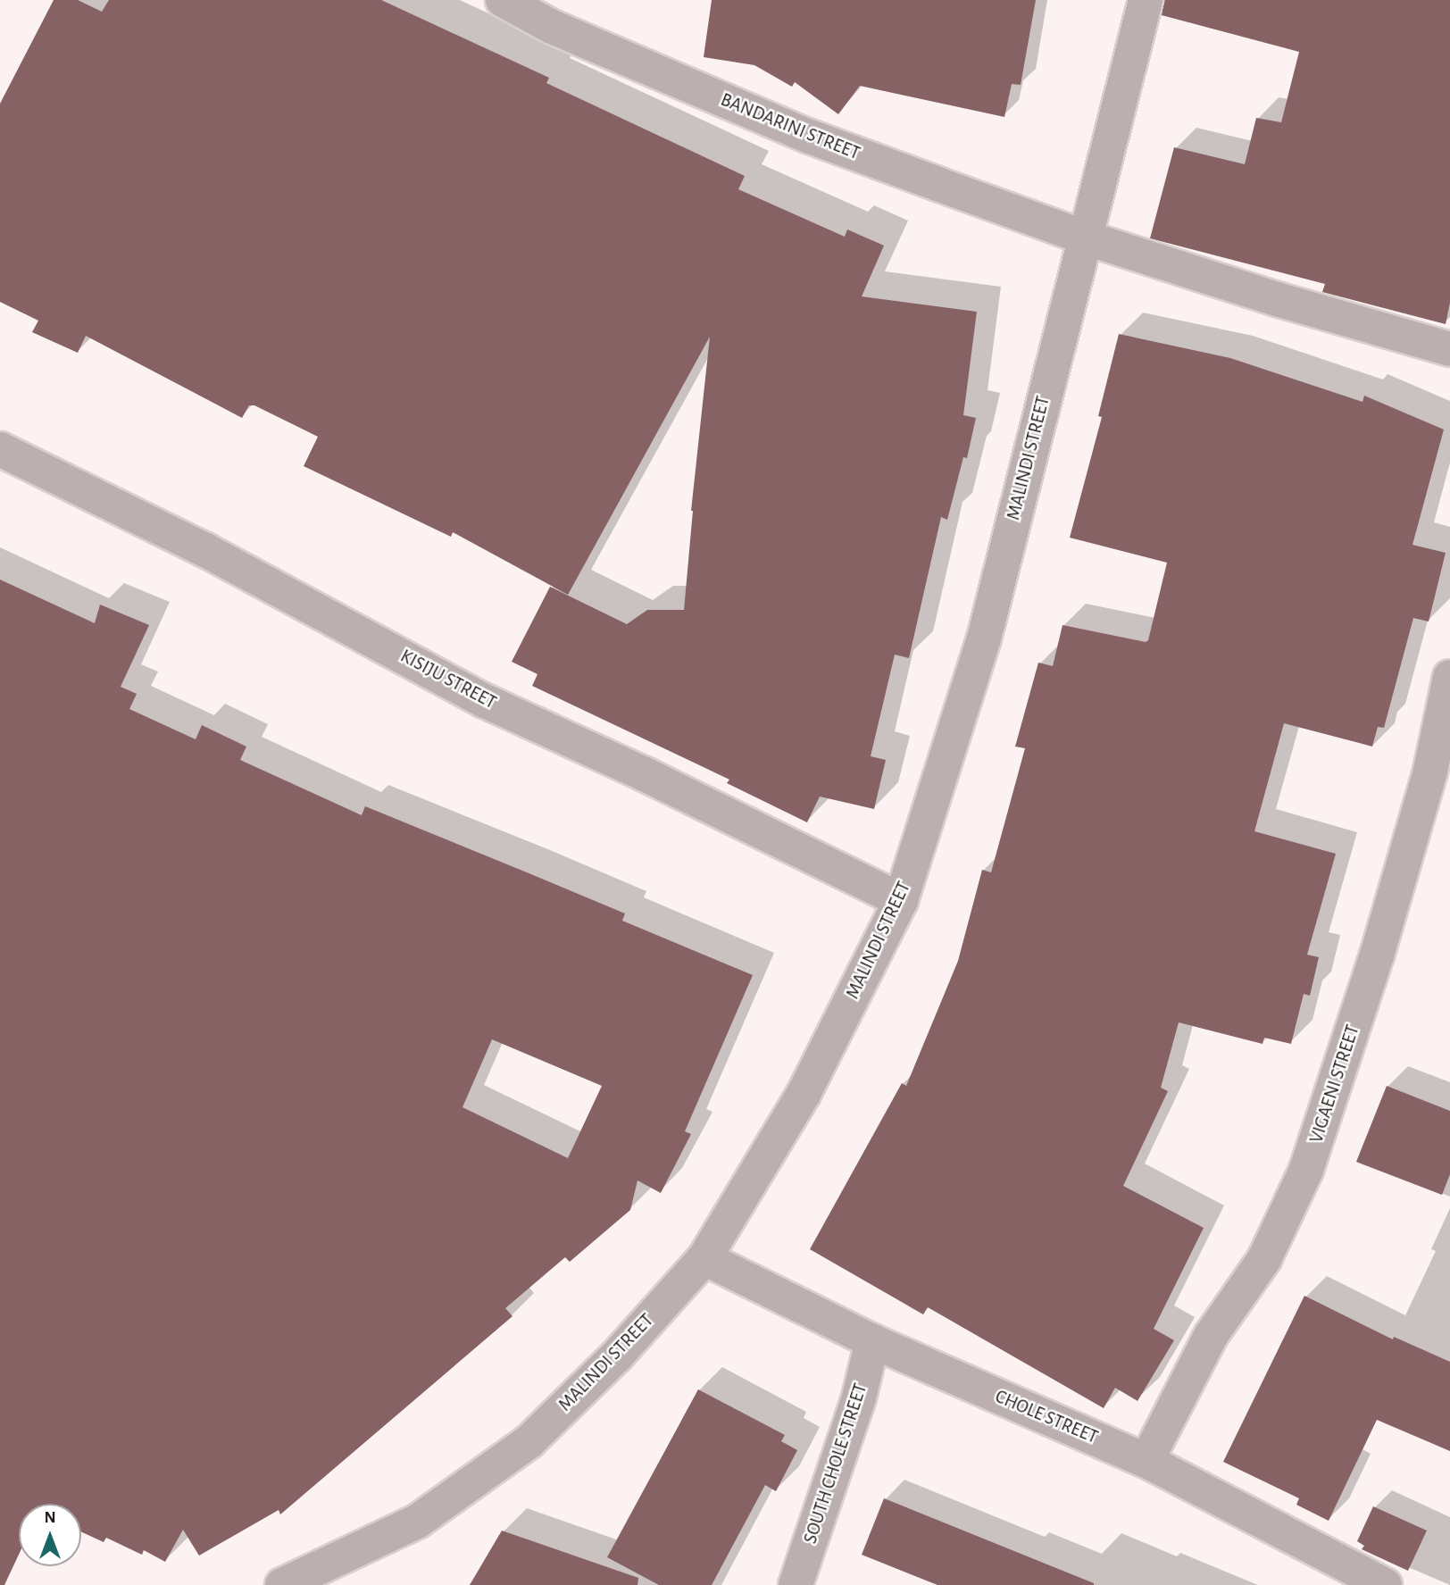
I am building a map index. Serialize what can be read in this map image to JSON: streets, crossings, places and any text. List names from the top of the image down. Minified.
{"streets":{"street":["BANDARINI STREET","MALINDI STREET","KISIJU STREET","VIGAENI STREET","CHOLE STREET","SOUTH CHOLE STREET"]},"crossings":[["BANDARINI STREET","MALINDI STREET"],["MALINDI STREET","KISIJU STREET"],["MALINDI STREET","CHOLE STREET"],["VIGAENI STREET","CHOLE STREET"],["CHOLE STREET","SOUTH CHOLE STREET"]],"north":"top"}
